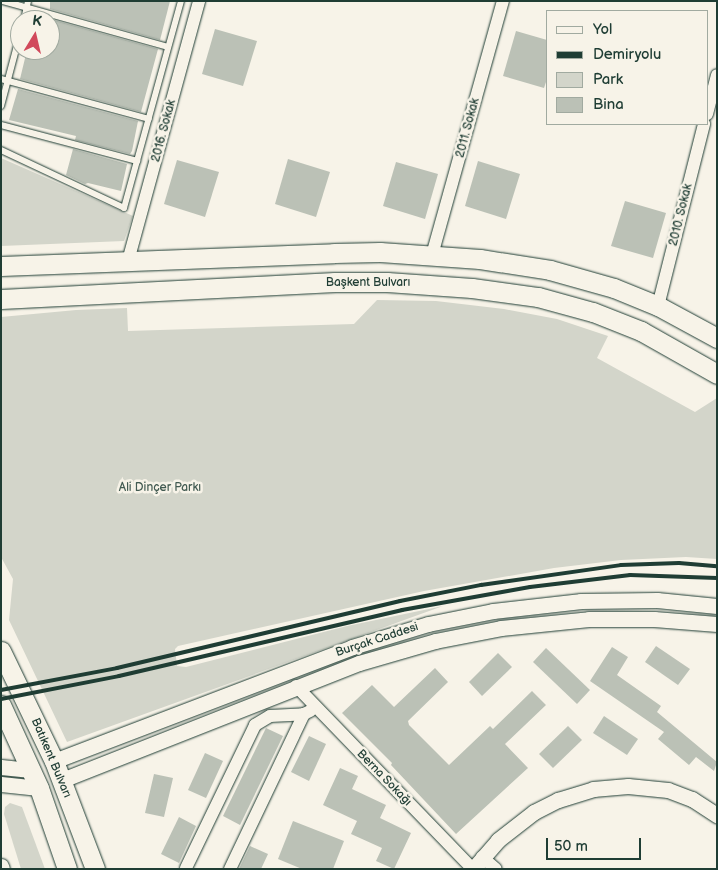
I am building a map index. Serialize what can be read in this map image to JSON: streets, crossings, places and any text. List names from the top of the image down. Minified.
{"streets":{"main road":["Başkent Bulvarı","Batıkent Bulvarı"],"street":["2011. Sokak","2016. Sokak","2010. Sokak","Burçak Caddesi","Berna Sokağı"]},"crossings":[["Burçak Caddesi","Batıkent Bulvarı"],["Burçak Caddesi","Berna Sokağı"]],"parks":["Ali Dinçer Parkı"],"legend":["Yol","Demiryolu","Park","Bina"],"scale_bar":"50 m","north":"top"}
